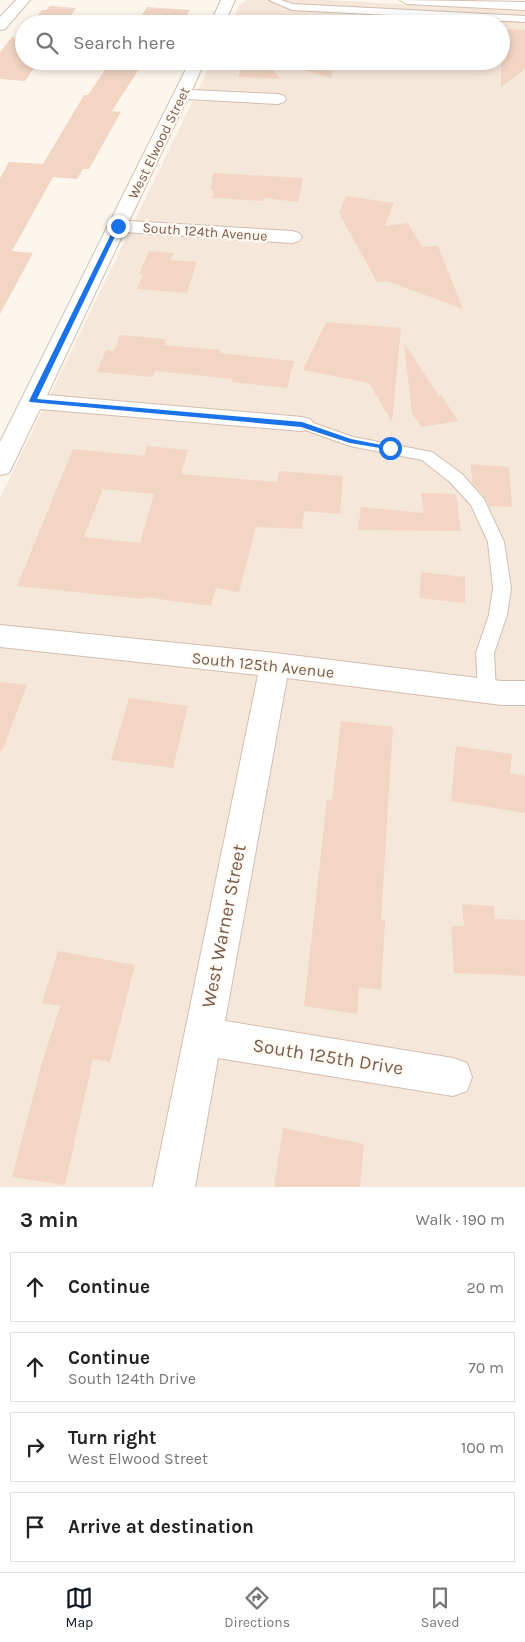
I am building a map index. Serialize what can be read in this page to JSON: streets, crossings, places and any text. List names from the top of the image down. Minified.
{"streets":{"street":["West Elwood Street","South 124th Avenue","South 125th Avenue","West Warner Street","South 125th Drive"]},"crossings":[["West Elwood Street","South 124th Avenue"],["South 125th Avenue","West Warner Street"],["West Warner Street","South 125th Drive"]],"page":{"search":"Search here","heading":["3 min","Walk · 190 m"],"list":[["Continue","20 m"],["Continue","South 124th Drive","70 m"],["Turn right","West Elwood Street","100 m"],"Arrive at destination"],"nav":["Map","Directions","Saved"]}}
